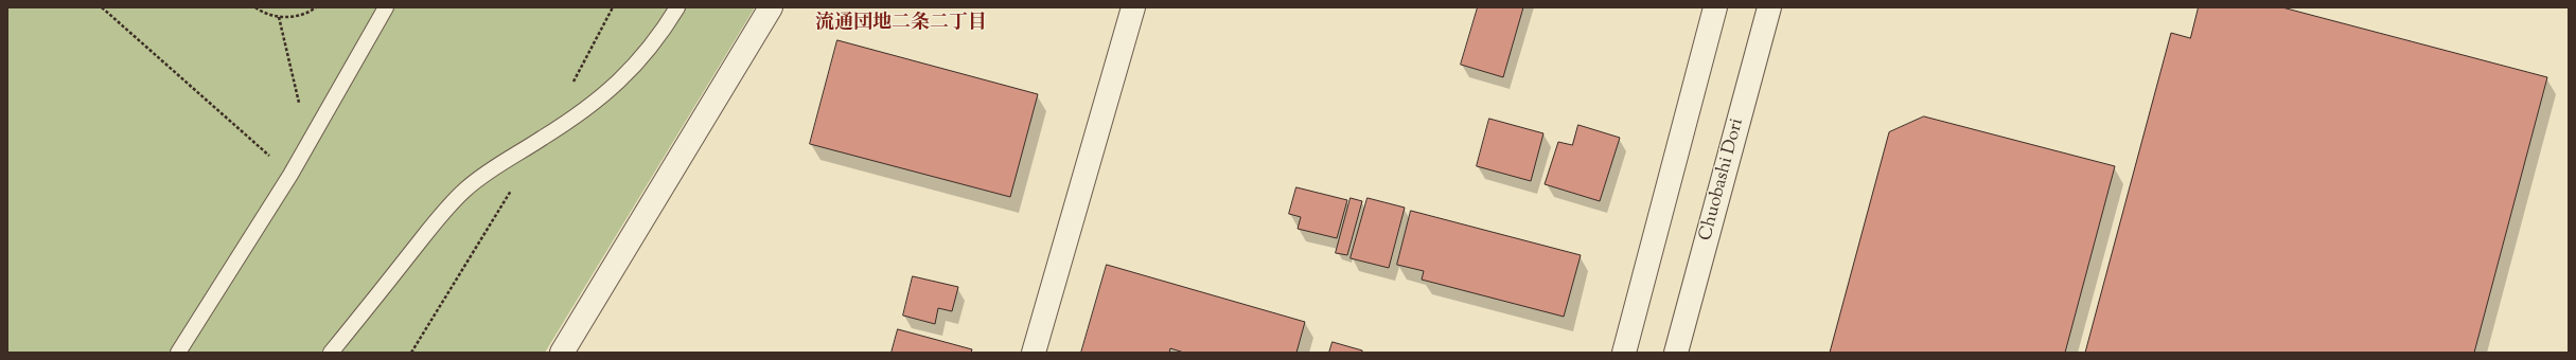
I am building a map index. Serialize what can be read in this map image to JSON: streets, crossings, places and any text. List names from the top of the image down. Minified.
{"streets":{"street":["Chuobashi Dori"]},"districts":["流通団地二条二丁目"]}
